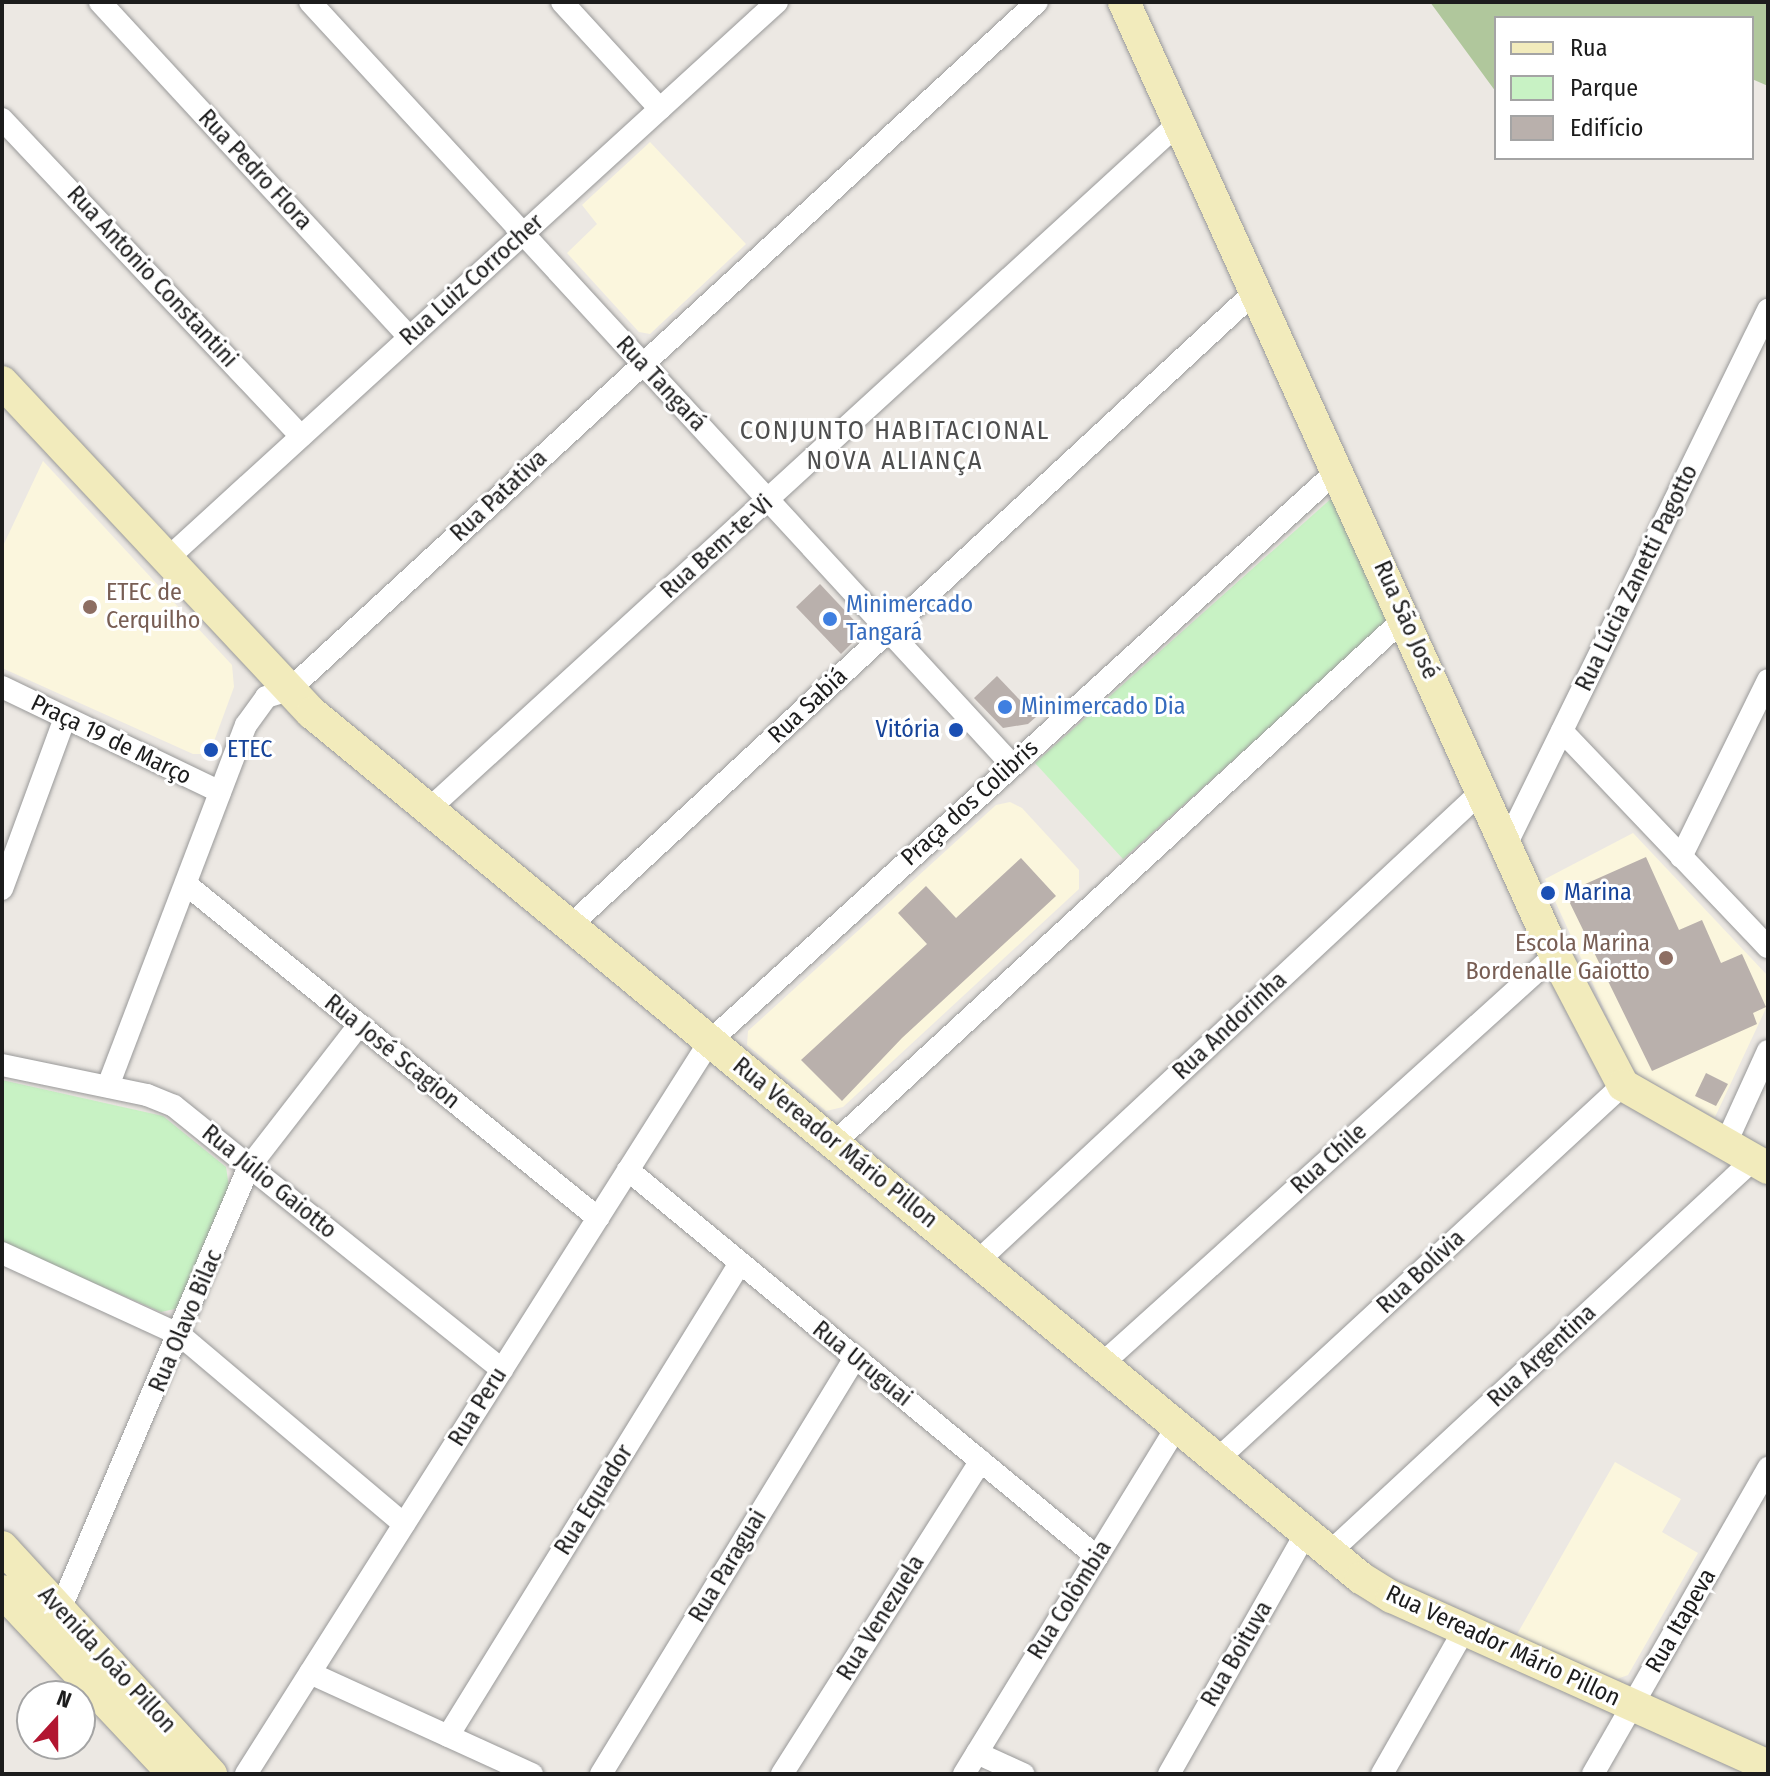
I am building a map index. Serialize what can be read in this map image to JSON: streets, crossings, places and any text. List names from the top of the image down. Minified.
{"streets":{"street":["Rua Pedro Flora","Rua Antonio Constantini","Rua Luiz Corrocher","Rua Tangará","Rua Patativa","Rua Bem-te-Vi","Rua Lúcia Zanetti Pagotto","Rua São José","Rua Sabiá","Praça 19 de Março","Praça dos Colibris","Rua Andorinha","Rua José Scagion","Rua Vereador Mário Pillon","Rua Chile","Rua Júlio Gaiotto","Rua Bolívia","Rua Olavo Bilac","Rua Argentina","Rua Uruguai","Rua Peru","Rua Equador","Rua Paraguai","Rua Colômbia","Rua Venezuela","Rua Itapeva","Rua Boituva","Avenida João Pillon"]},"crossings":[["Rua Pedro Flora","Rua Luiz Corrocher"],["Rua Antonio Constantini","Rua Luiz Corrocher"],["Rua Luiz Corrocher","Rua Tangará"],["Rua Luiz Corrocher","Rua Vereador Mário Pillon"],["Rua Tangará","Rua Patativa"],["Rua Tangará","Rua Bem-te-Vi"],["Rua Tangará","Rua Sabiá"],["Rua Tangará","Praça dos Colibris"],["Rua Patativa","Praça 19 de Março"],["Rua Patativa","Rua José Scagion"],["Rua Patativa","Rua Vereador Mário Pillon"],["Rua Patativa","Rua Júlio Gaiotto"],["Rua Bem-te-Vi","Rua São José"],["Rua Bem-te-Vi","Rua Vereador Mário Pillon"],["Rua Lúcia Zanetti Pagotto","Rua São José"],["Rua São José","Rua Sabiá"],["Rua São José","Praça dos Colibris"],["Rua São José","Rua Andorinha"],["Rua São José","Rua Chile"],["Rua São José","Rua Bolívia"],["Rua Sabiá","Rua Vereador Mário Pillon"],["Praça dos Colibris","Rua Vereador Mário Pillon"],["Praça dos Colibris","Rua Peru"],["Rua Andorinha","Rua Vereador Mário Pillon"],["Rua José Scagion","Rua Olavo Bilac"],["Rua José Scagion","Rua Peru"],["Rua Vereador Mário Pillon","Rua Chile"],["Rua Vereador Mário Pillon","Rua Bolívia"],["Rua Vereador Mário Pillon","Rua Argentina"],["Rua Vereador Mário Pillon","Rua Peru"],["Rua Vereador Mário Pillon","Rua Colômbia"],["Rua Vereador Mário Pillon","Rua Itapeva"],["Rua Vereador Mário Pillon","Rua Boituva"],["Rua Júlio Gaiotto","Rua Olavo Bilac"],["Rua Júlio Gaiotto","Rua Peru"],["Rua Olavo Bilac","Avenida João Pillon"],["Rua Argentina","Rua Boituva"],["Rua Uruguai","Rua Peru"],["Rua Uruguai","Rua Equador"],["Rua Uruguai","Rua Paraguai"],["Rua Uruguai","Rua Colômbia"],["Rua Uruguai","Rua Venezuela"]],"districts":["CONJUNTO HABITACIONAL NOVA ALIANÇA"],"places":["ETEC de Cerquilho","Minimercado Tangará","Minimercado Dia","Vitória","ETEC","Marina","Escola Marina Bordenalle Gaiotto"],"legend":["Rua","Parque","Edifício"],"north":"top"}
